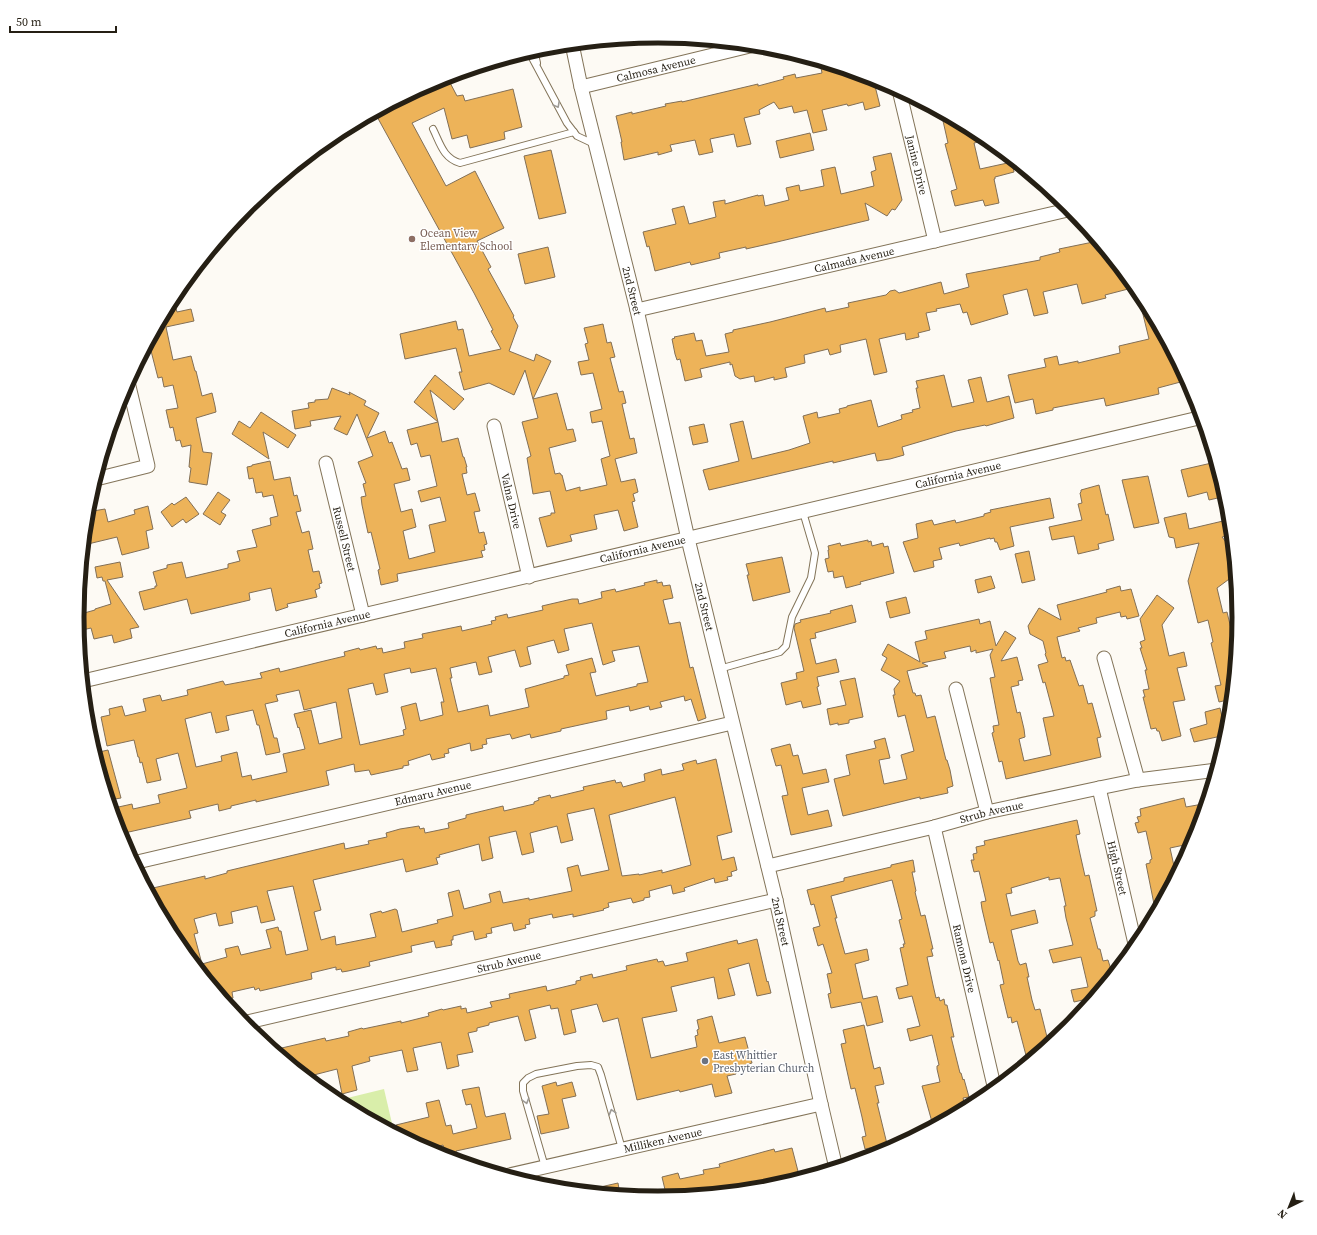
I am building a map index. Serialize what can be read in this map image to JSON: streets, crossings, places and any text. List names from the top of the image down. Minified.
{"streets":{"street":["Calmosa Avenue","Janine Drive","Calmada Avenue","2nd Street","California Avenue","Valna Drive","Russell Street","Edmaru Avenue","Strub Avenue","High Street","Ramona Drive","Milliken Avenue"]},"crossings":[["Calmosa Avenue","2nd Street"],["Janine Drive","Calmada Avenue"],["Calmada Avenue","2nd Street"],["2nd Street","California Avenue"],["2nd Street","Edmaru Avenue"],["2nd Street","Strub Avenue"],["2nd Street","Milliken Avenue"],["California Avenue","Valna Drive"],["California Avenue","Russell Street"],["Strub Avenue","High Street"],["Strub Avenue","Ramona Drive"]],"places":["Ocean View Elementary School","East Whittier Presbyterian Church"],"scale_bar":"50 m","north":"bottom left"}
